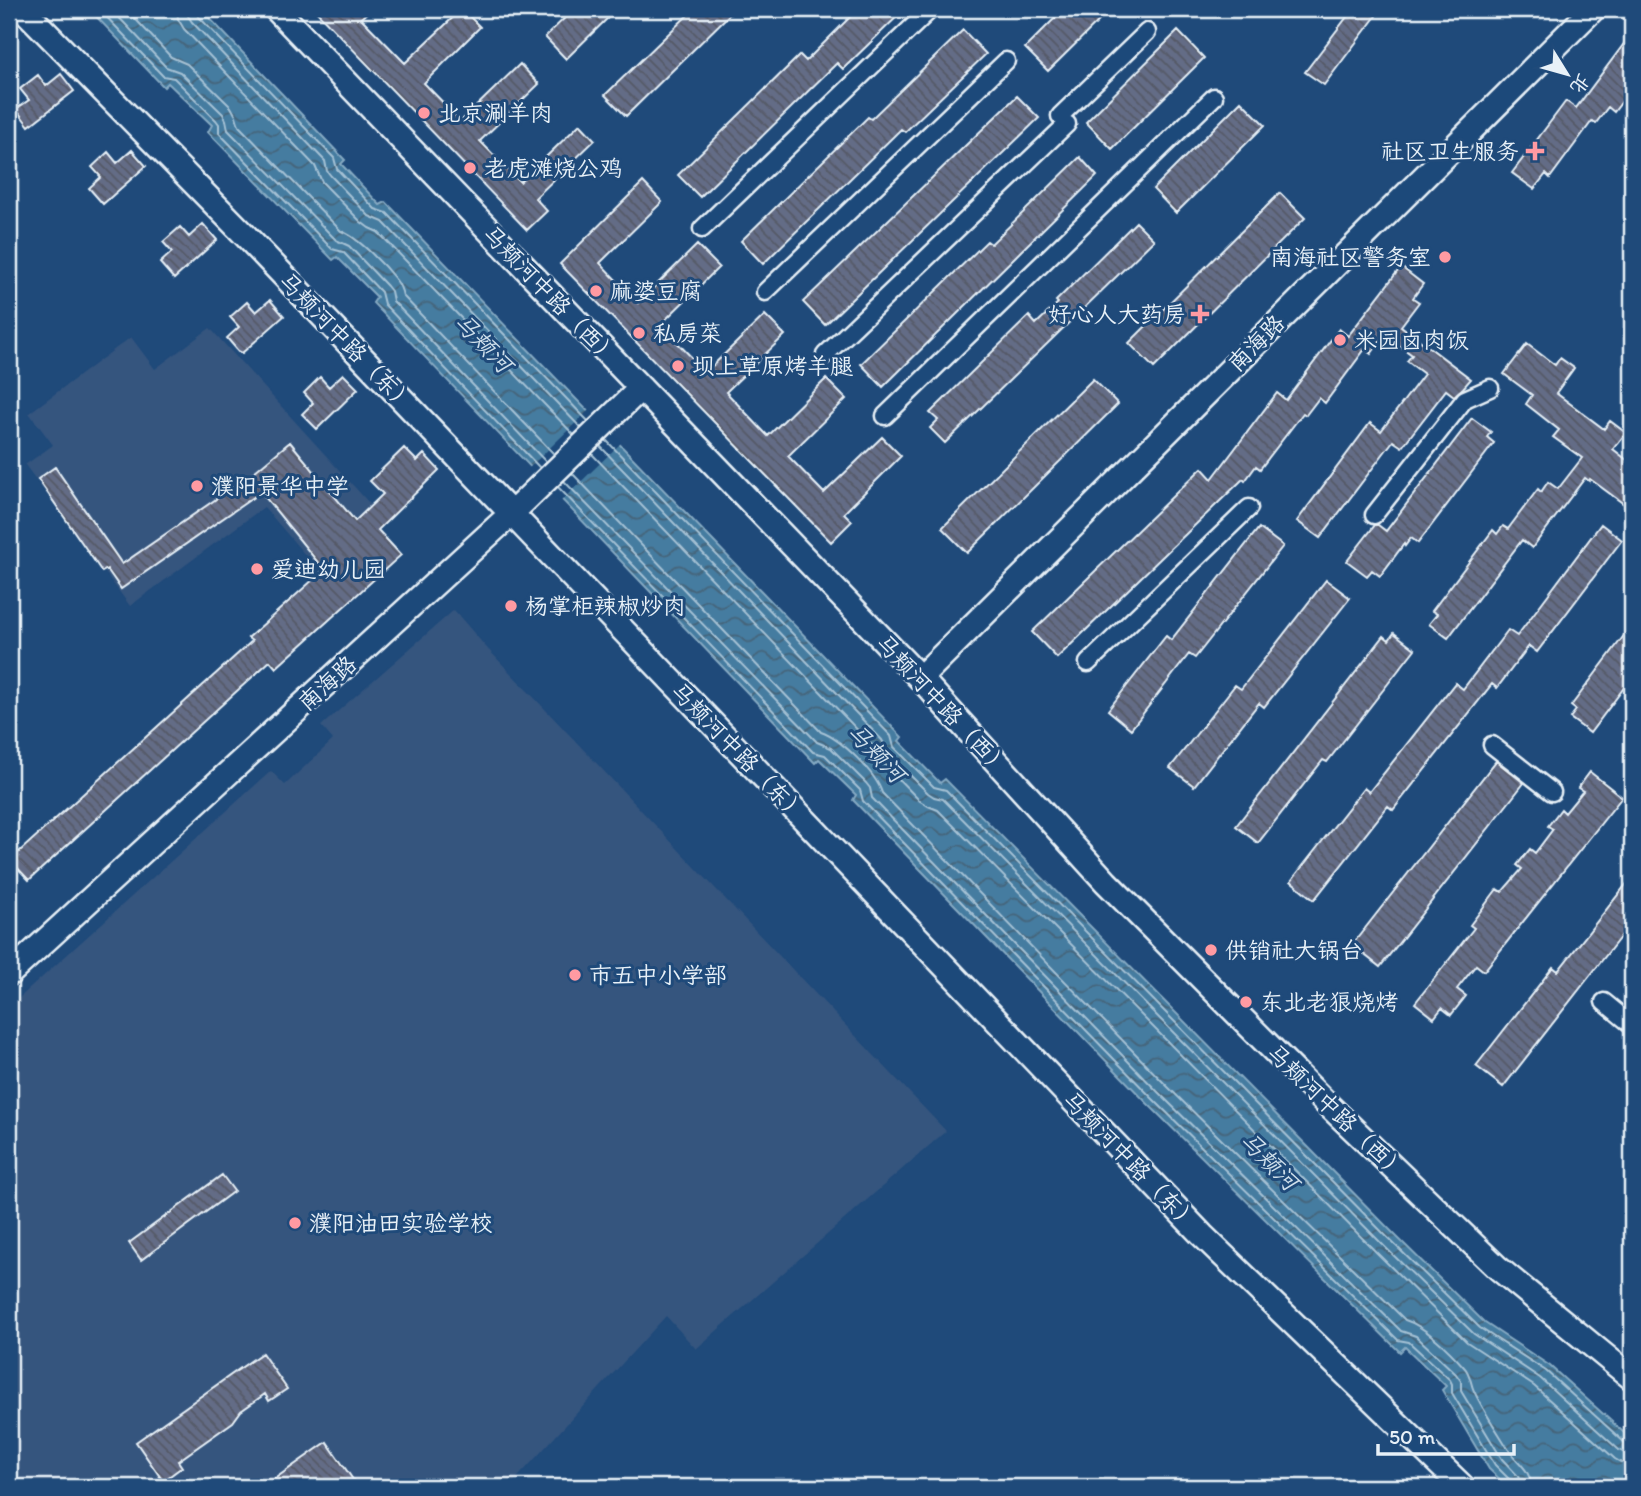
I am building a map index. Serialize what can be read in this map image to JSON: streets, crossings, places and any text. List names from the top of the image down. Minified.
{"streets":{"street":["马颊河中路（西）","马颊河中路（东）","南海路"]},"crossings":[["马颊河中路（西）","南海路"],["马颊河中路（东）","南海路"]],"water":["马颊河"],"places":{"other":["北京涮羊肉","老虎滩烧公鸡","南海社区警务室","麻婆豆腐","私房菜","米园卤肉饭","坝上草原烤羊腿","濮阳景华中学","爱迪幼儿园","杨掌柜辣椒炒肉","供销社大锅台","市五中小学部","东北老狼烧烤","濮阳油田实验学校"],"health":["社区卫生服务","好心人大药房"]},"scale_bar":"50 m","north":"bottom right"}
